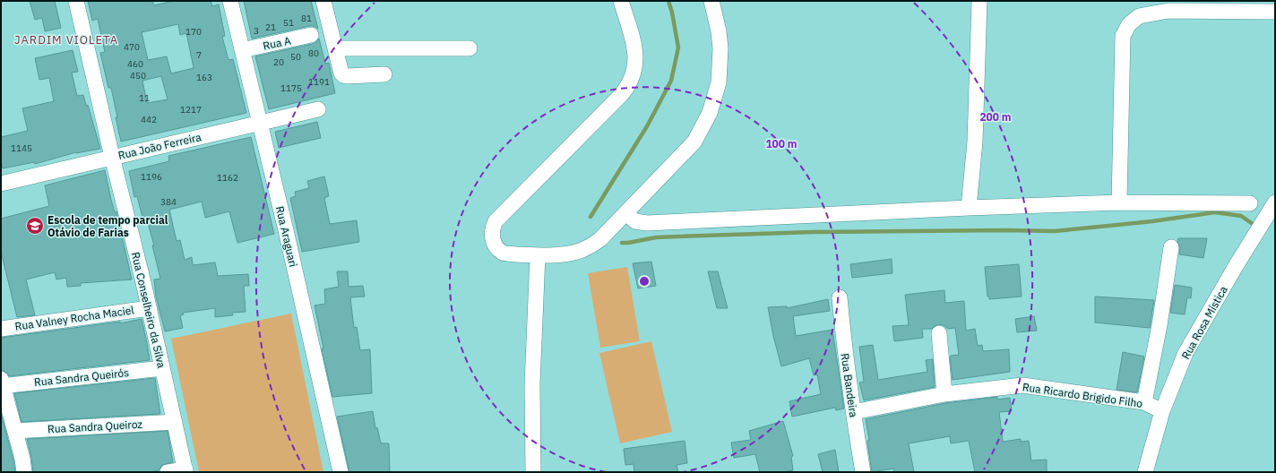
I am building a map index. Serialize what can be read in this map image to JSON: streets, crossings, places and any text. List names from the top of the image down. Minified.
{"streets":{"street":["Rua A","Rua João Ferreira","Rua Araguari","Rua Conselheiro da Silva","Rua Valney Rocha Maciel","Rua Rosa Mística","Rua Sandra Queirós","Rua Bandeira","Rua Ricardo Brigido Filho","Rua Sandra Queiroz"]},"crossings":[["Rua A","Rua Araguari"],["Rua João Ferreira","Rua Araguari"],["Rua João Ferreira","Rua Conselheiro da Silva"],["Rua Conselheiro da Silva","Rua Valney Rocha Maciel"],["Rua Conselheiro da Silva","Rua Sandra Queirós"],["Rua Conselheiro da Silva","Rua Sandra Queiroz"],["Rua Rosa Mística","Rua Ricardo Brigido Filho"],["Rua Bandeira","Rua Ricardo Brigido Filho"]],"districts":["JARDIM VIOLETA"],"places":{"school or university":["Escola de tempo parcial Otávio de Farias"]},"house_numbers":["81","51","21","3","170","470","80","7","50","20","460","450","163","1191","1175","11","1217","442","1145","1196","1162","384"],"rings":["200 m","100 m"]}
